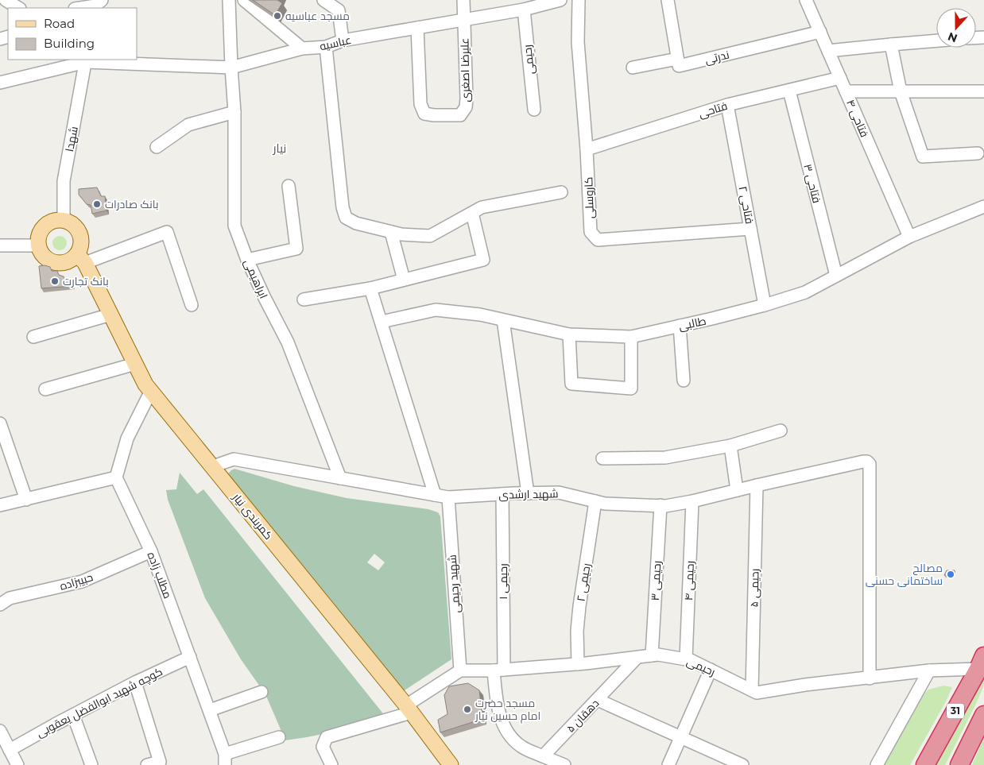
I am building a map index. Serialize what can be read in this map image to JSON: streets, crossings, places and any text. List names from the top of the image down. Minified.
{"streets":{"highway":["31"],"main road":["کمربندی نیار"],"street":["عباسیه","ندرتی","رحیمی","علیرضا اصغری","فتاحی","فتاحی ۴","شهدا","فتاحی ۳","کاروسلی","فتاحی ۲","ابراهیمی","طالبی","شهید ارشدی","مطلب زاده","رحیمی ۳","رحیمی ۴","حبیبزاده","رحیمی ۱","رحیمی ۲","شهید رحیمی","رحیمی ۵","کوچه شهید ابوالفضل یعقوبی","دهقان ۵"]},"crossings":[["عباسیه","رحیمی"],["عباسیه","علیرضا اصغری"],["عباسیه","شهدا"],["عباسیه","ابراهیمی"],["ندرتی","فتاحی ۴"],["رحیمی","شهید ارشدی"],["رحیمی","رحیمی ۳"],["رحیمی","رحیمی ۴"],["رحیمی","رحیمی ۱"],["رحیمی","رحیمی ۲"],["رحیمی","شهید رحیمی"],["رحیمی","رحیمی ۵"],["رحیمی","31"],["رحیمی","دهقان ۵"],["فتاحی","فتاحی ۴"],["فتاحی","فتاحی ۳"],["فتاحی","کاروسلی"],["فتاحی","فتاحی ۲"],["فتاحی ۴","طالبی"],["شهدا","کمربندی نیار"],["فتاحی ۳","طالبی"],["کاروسلی","فتاحی ۲"],["فتاحی ۲","طالبی"],["ابراهیمی","شهید ارشدی"],["شهید ارشدی","کمربندی نیار"],["شهید ارشدی","رحیمی ۳"],["شهید ارشدی","رحیمی ۴"],["شهید ارشدی","رحیمی ۱"],["شهید ارشدی","رحیمی ۲"],["شهید ارشدی","شهید رحیمی"],["شهید ارشدی","رحیمی ۵"],["مطلب زاده","حبیبزاده"],["مطلب زاده","کوچه شهید ابوالفضل یعقوبی"],["رحیمی ۱","دهقان ۵"]],"districts":["نیار"],"places":["مسجد عباسیه","بانک صادرات","بانک تجارت","مصالح ساختمانی حسنی","مسجد حضرت امام حسین نیار"],"legend":["Road","Building"],"north":"bottom"}
